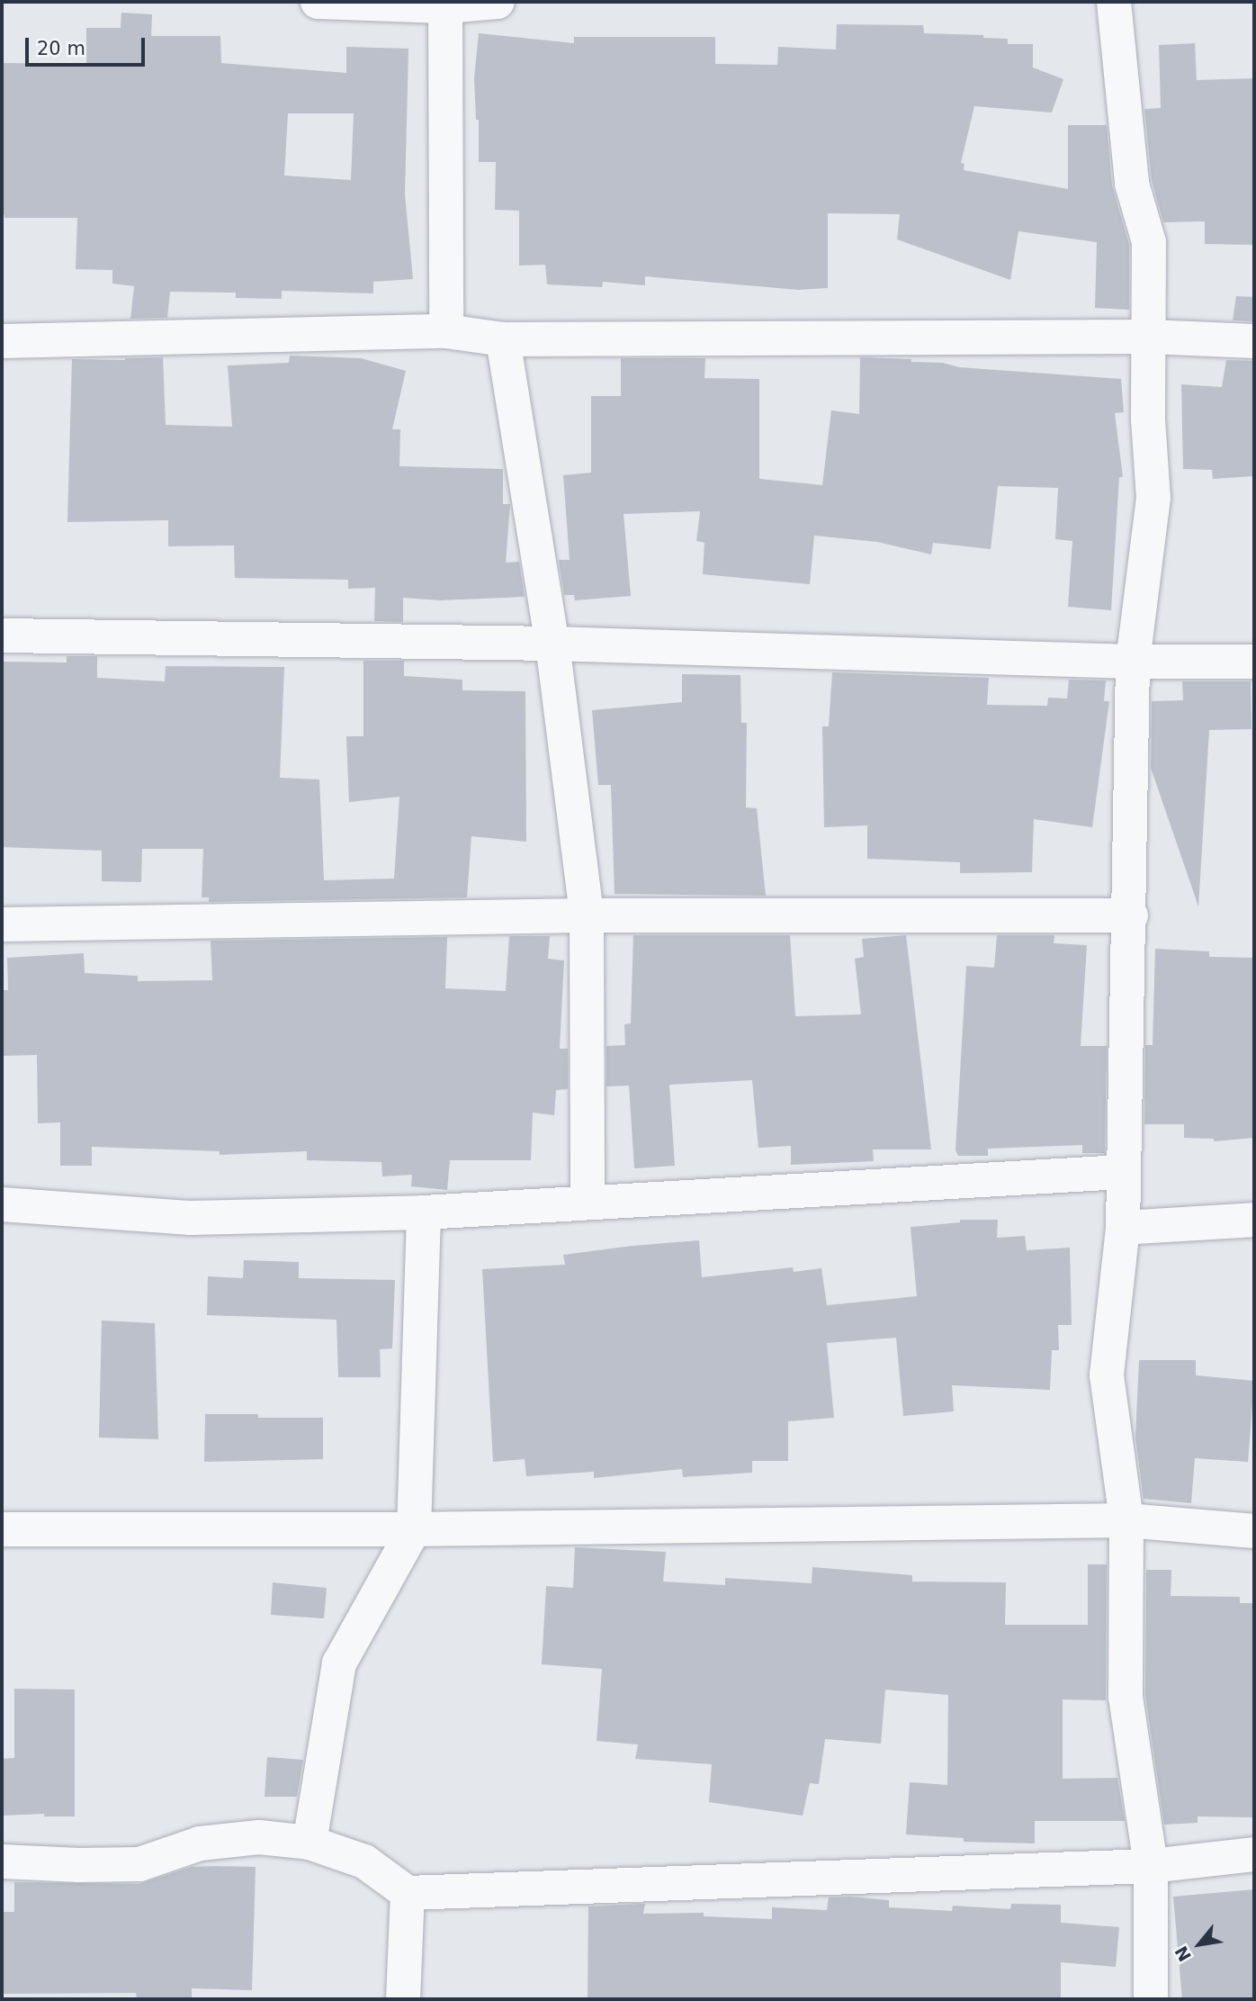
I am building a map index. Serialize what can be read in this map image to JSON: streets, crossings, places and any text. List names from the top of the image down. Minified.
{"scale_bar":"20 m","north":"bottom left"}
